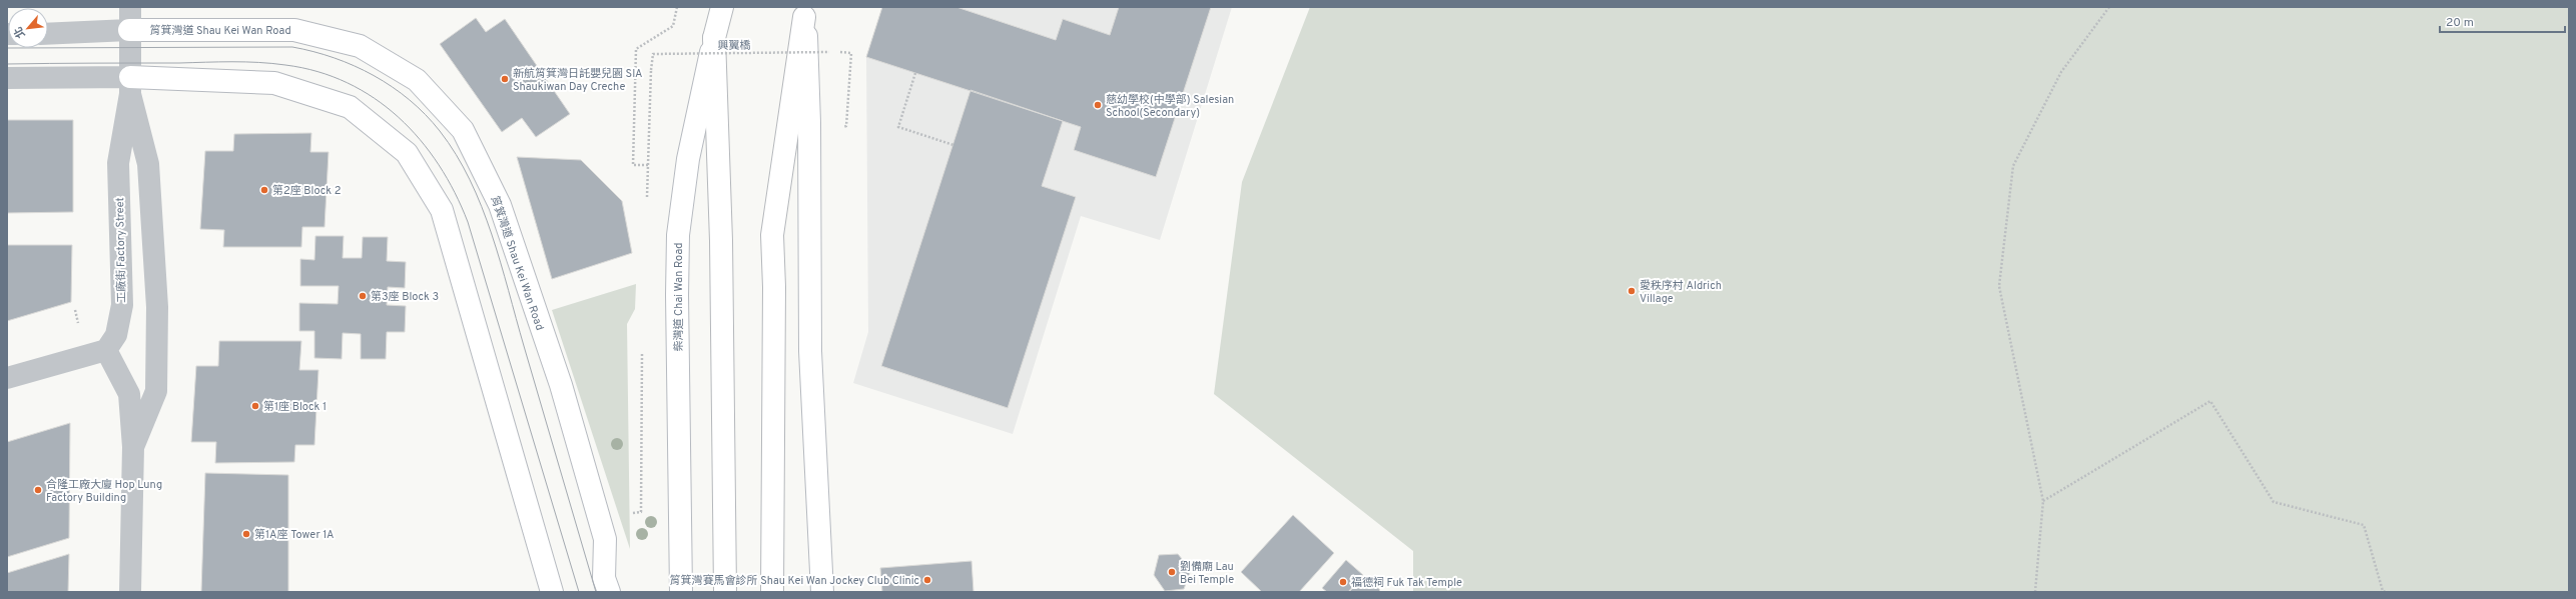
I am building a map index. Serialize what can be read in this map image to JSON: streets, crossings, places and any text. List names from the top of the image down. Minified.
{"streets":{"main road":["筲箕灣道 Shau Kei Wan Road","柴灣道 Chai Wan Road"],"street":["工廠街 Factory Street"],"path":["興翼橋"]},"crossings":[["筲箕灣道 Shau Kei Wan Road","工廠街 Factory Street"]],"places":["新航筲箕灣日託嬰兒園 SIA Shaukiwan Day Creche","慈幼學校(中學部) Salesian School(Secondary)","第2座 Block 2","愛秩序村 Aldrich Village","第3座 Block 3","第1座 Block 1","合隆工廠大廈 Hop Lung Factory Building","第1A座 Tower 1A","劉備廟 Lau Bei Temple","筲箕灣賽馬會診所 Shau Kei Wan Jockey Club Clinic","福德祠 Fuk Tak Temple"],"scale_bar":"20 m","north":"bottom left"}
